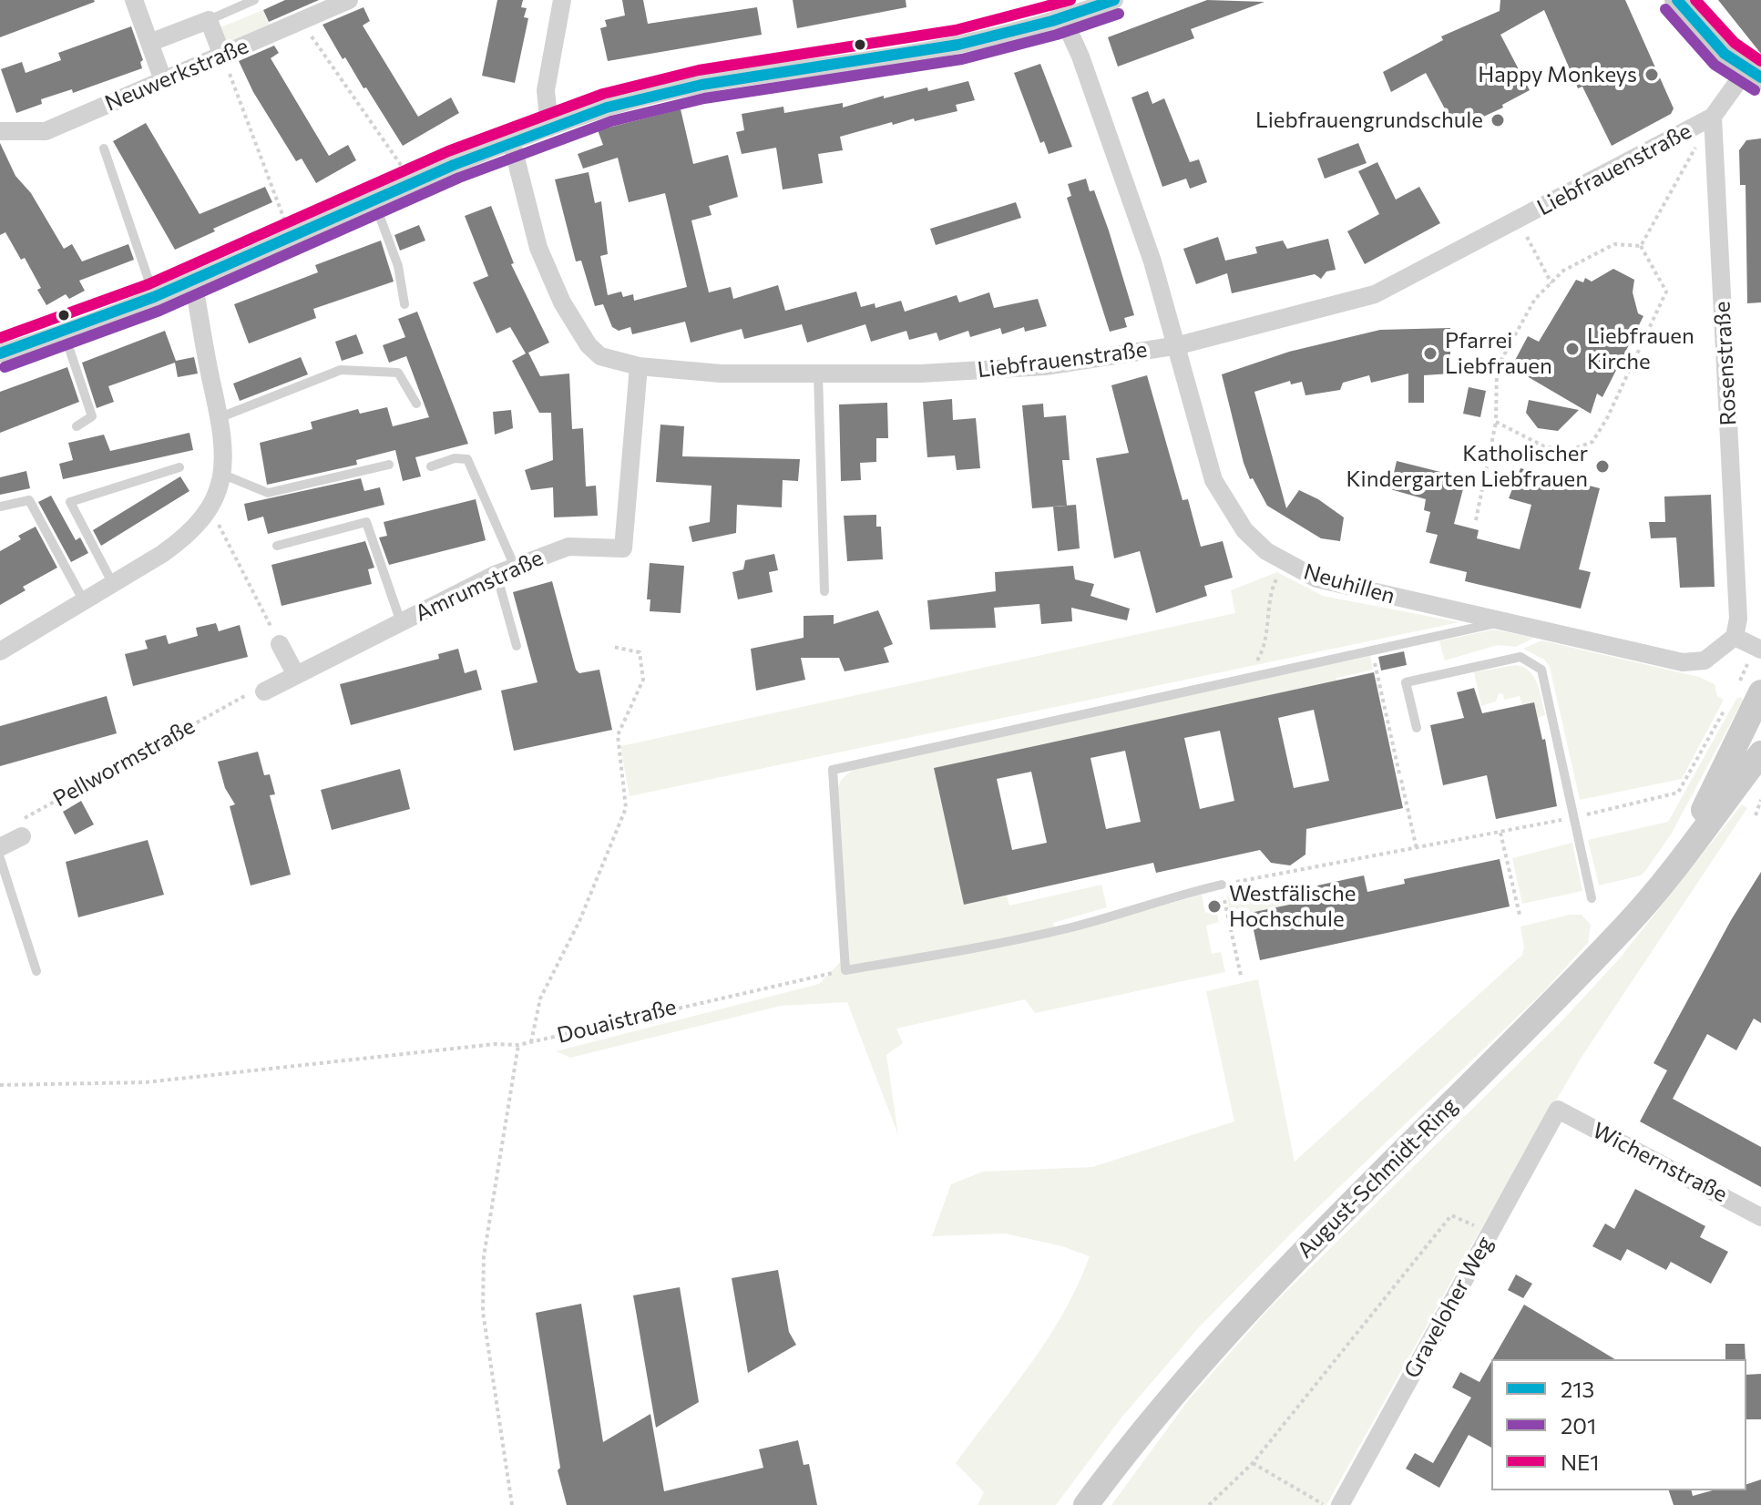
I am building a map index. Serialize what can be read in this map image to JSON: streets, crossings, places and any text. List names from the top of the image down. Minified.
{"streets":{"main road":["August-Schmidt-Ring"],"street":["Neuwerkstraße","Liebfrauenstraße","Rosenstraße","Neuhillen","Amrumstraße","Wichernstraße","Graveloher Weg"],"path":["Pellwormstraße","Douaistraße"]},"crossings":[["Liebfrauenstraße","Rosenstraße"],["Liebfrauenstraße","Neuhillen"],["Liebfrauenstraße","Amrumstraße"],["Rosenstraße","Neuhillen"],["Amrumstraße","Pellwormstraße"],["Wichernstraße","Graveloher Weg"]],"places":["Happy Monkeys","Liebfrauengrundschule","Liebfrauen Kirche","Pfarrei Liebfrauen","Katholischer Kindergarten Liebfrauen","Westfälische Hochschule"],"lines":["transit line 213","transit line NE1","transit line 201"],"legend":["213","201","NE1"]}
